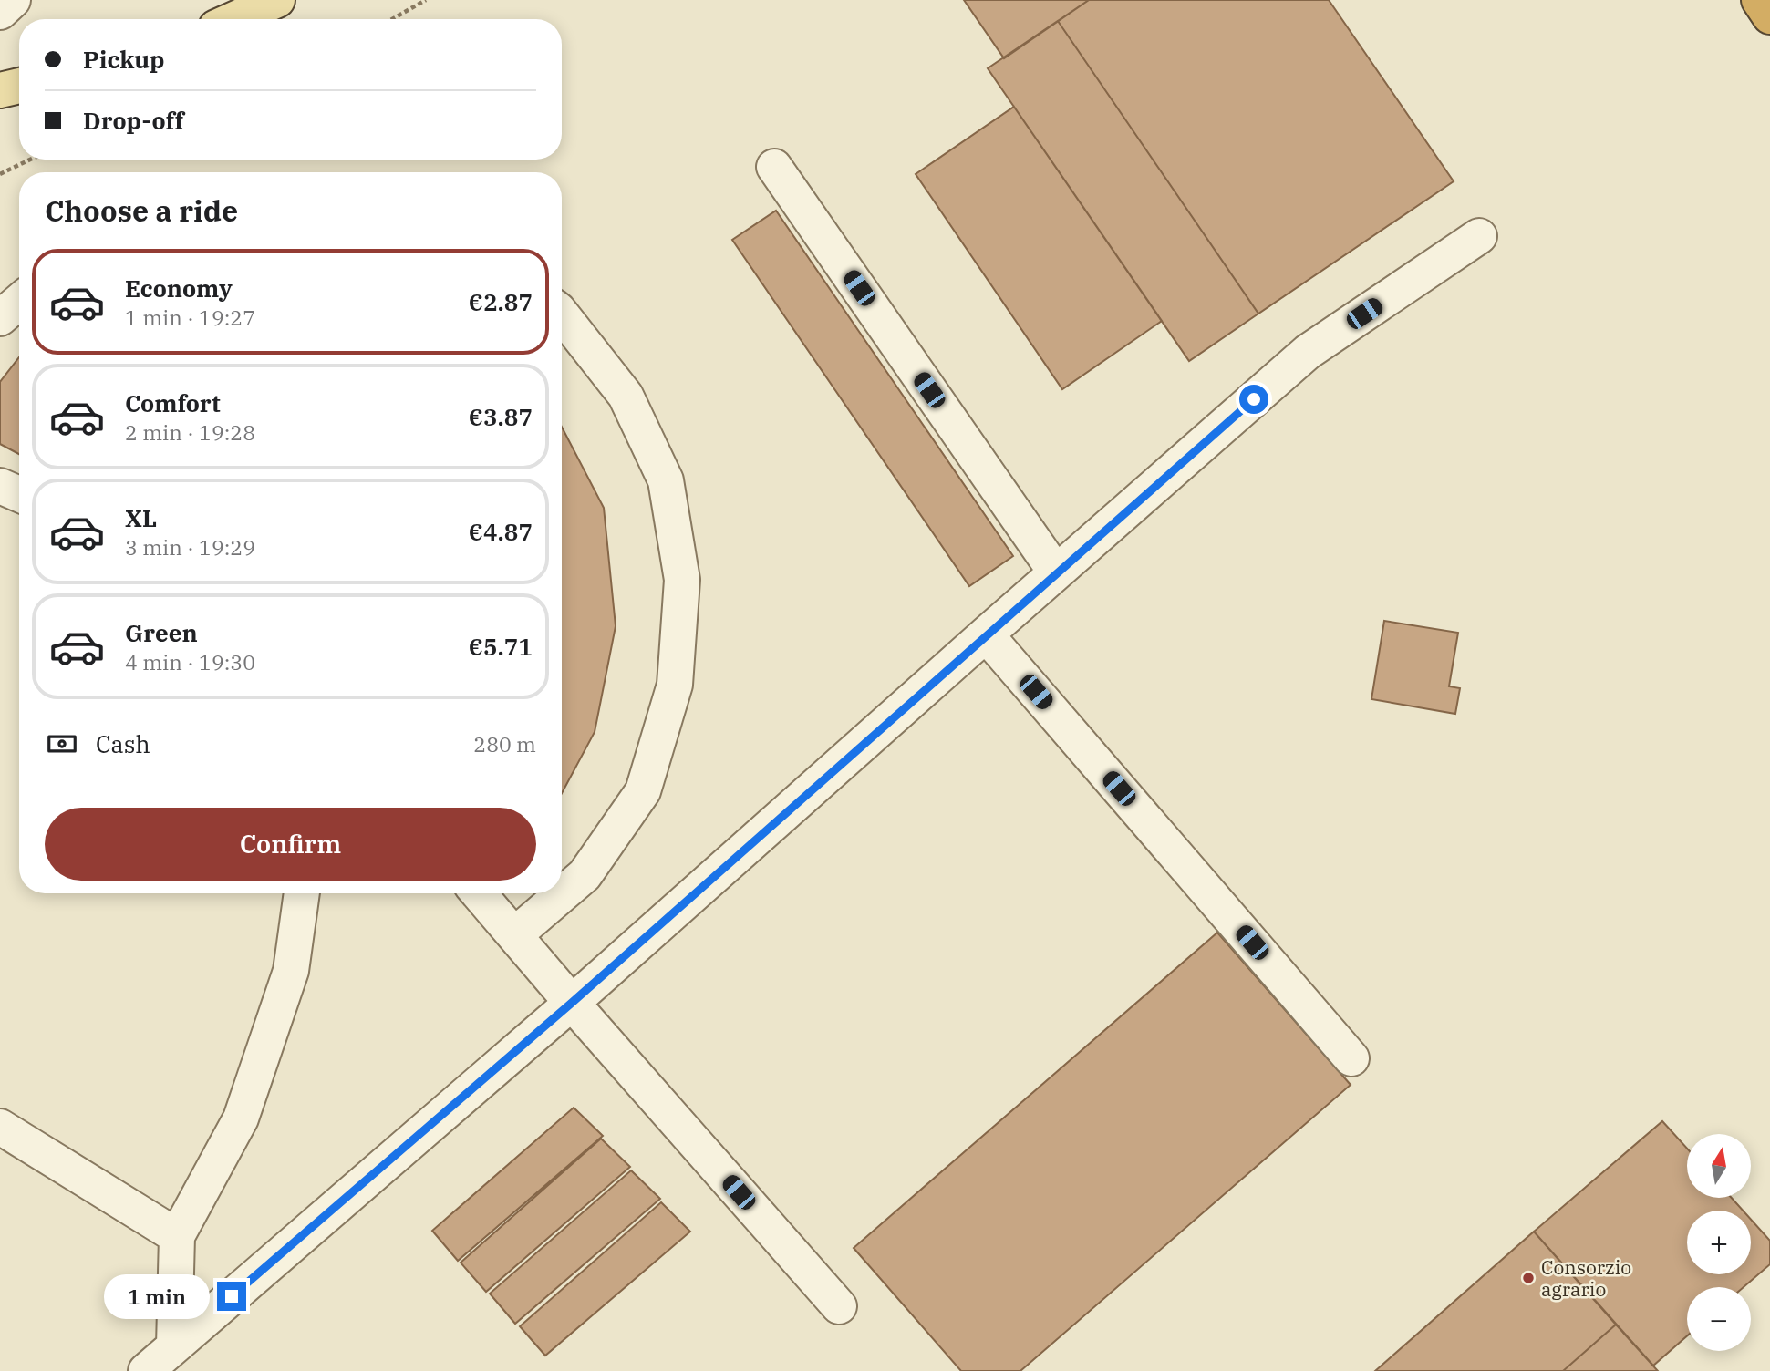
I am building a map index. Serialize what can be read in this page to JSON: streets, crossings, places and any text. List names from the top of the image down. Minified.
{"places":["Consorzio agrario"],"north":"top","page":{"banner":["Pickup","Drop-off"],"heading":"Choose a ride","list":[{"name":"Economy","note":"1 min · 19:27","value":"€2.87"},{"name":"Comfort","note":"2 min · 19:28","value":"€3.87"},{"name":"XL","note":"3 min · 19:29","value":"€4.87"},{"name":"Green","note":"4 min · 19:30","value":"€5.71"}],"pay":["Cash","280 m"],"buttons":"Confirm","map_buttons":["+","−"],"bubble":"1 min"}}
